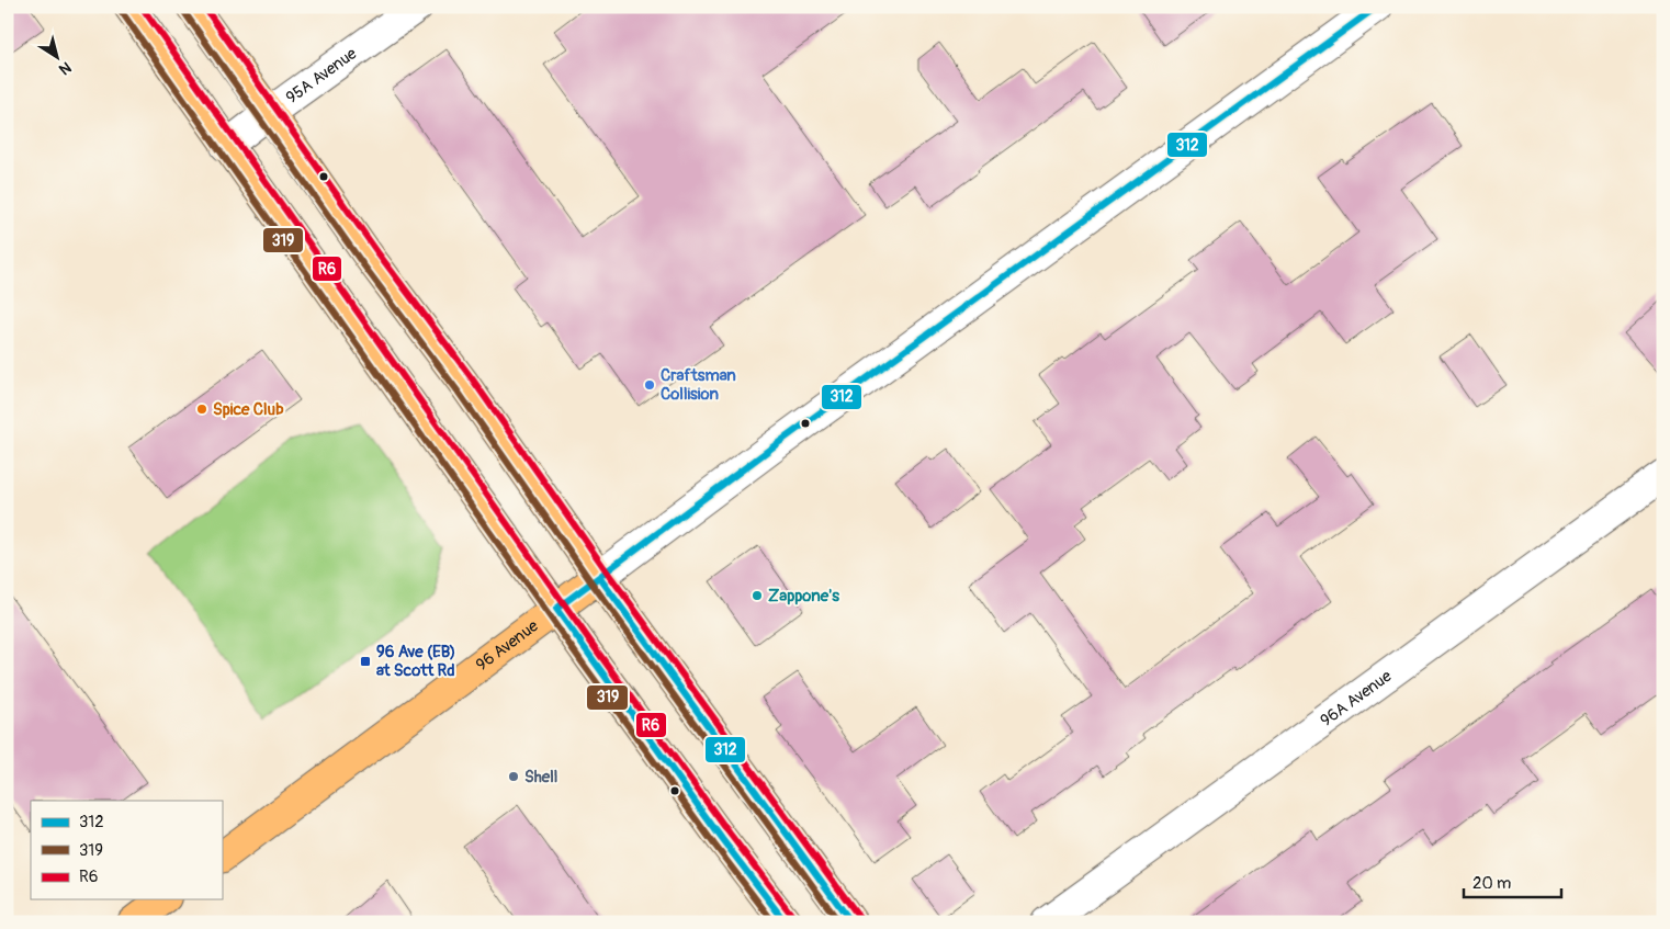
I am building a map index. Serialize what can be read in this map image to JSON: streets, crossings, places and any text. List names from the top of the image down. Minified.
{"streets":{"main road":["96 Avenue"],"street":["95A Avenue","96A Avenue"]},"places":{"other":["Craftsman Collision","Spice Club","Zappone's","Shell"],"transit":["96 Ave (EB) at Scott Rd"]},"lines":["transit line 312","transit line R6","transit line 319"],"legend":["312","319","R6"],"scale_bar":"20 m","north":"bottom right"}
